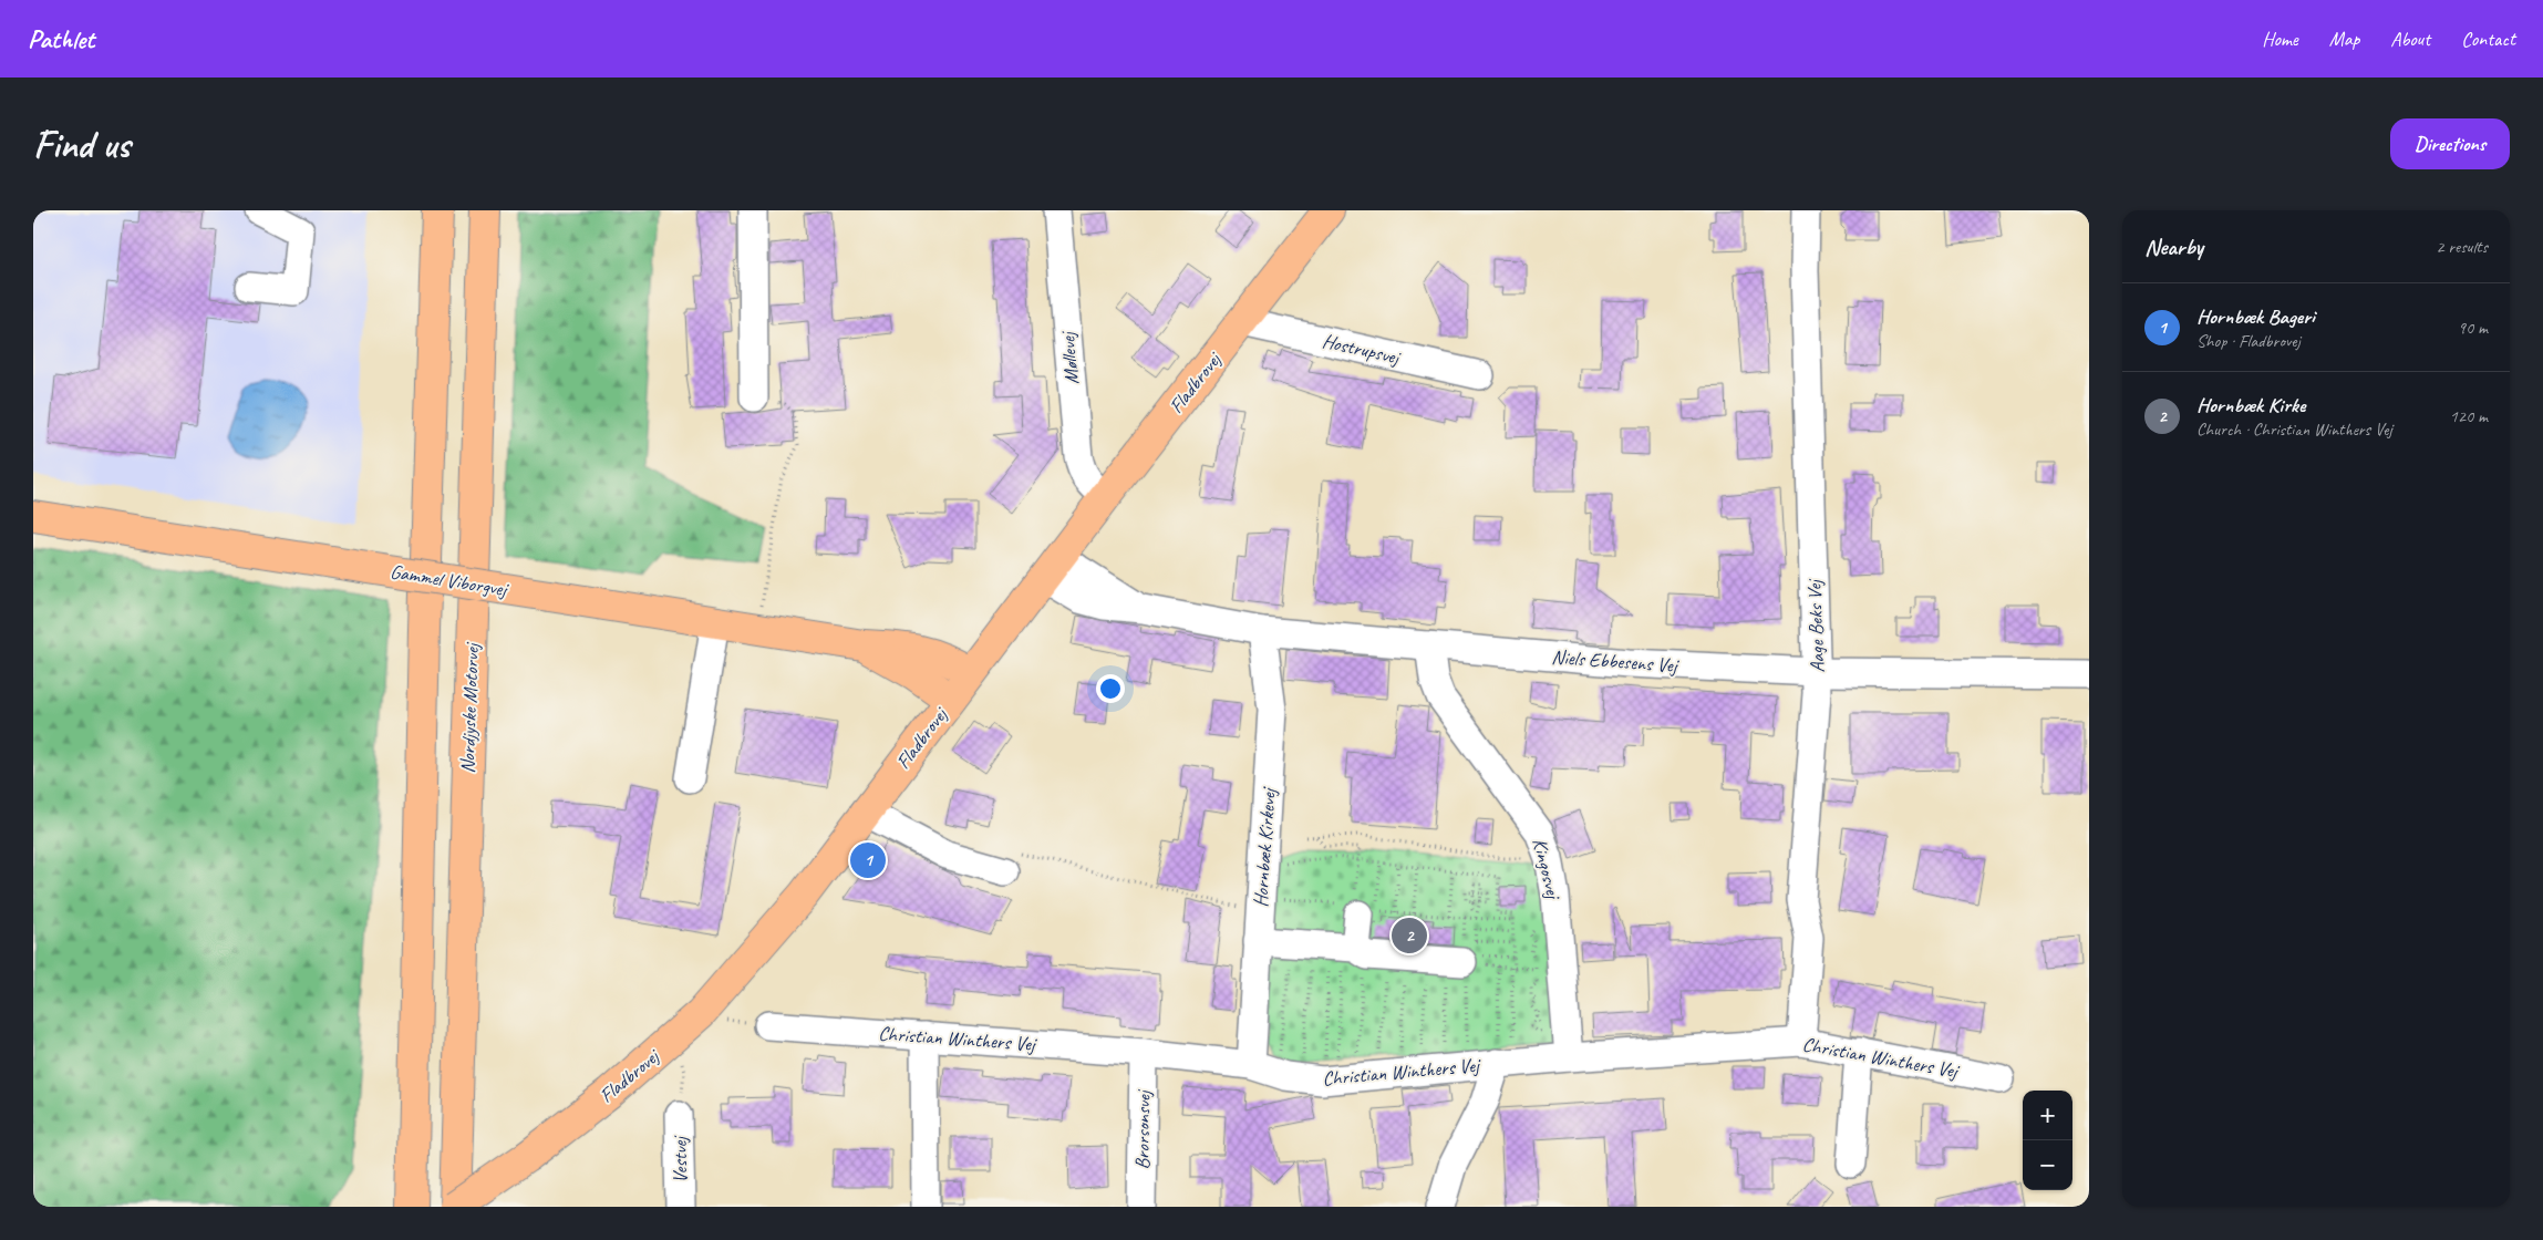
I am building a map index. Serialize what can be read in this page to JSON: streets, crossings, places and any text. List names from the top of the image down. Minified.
{"streets":{"main road":["Fladbrovej","Gammel Viborgvej","Nordjyske Motorvej"],"street":["Hostrupsvej","Møllevej","Aage Beks Vej","Niels Ebbesens Vej","Hornbæk Kirkevej","Kingosvej","Christian Winthers Vej","Brorsonsvej","Vestvej"]},"crossings":[["Hostrupsvej","Fladbrovej"],["Møllevej","Fladbrovej"],["Fladbrovej","Gammel Viborgvej"],["Fladbrovej","Niels Ebbesens Vej"],["Fladbrovej","Nordjyske Motorvej"],["Aage Beks Vej","Niels Ebbesens Vej"],["Aage Beks Vej","Christian Winthers Vej"],["Niels Ebbesens Vej","Hornbæk Kirkevej"],["Niels Ebbesens Vej","Kingosvej"],["Hornbæk Kirkevej","Christian Winthers Vej"],["Kingosvej","Christian Winthers Vej"],["Christian Winthers Vej","Brorsonsvej"]],"page":{"header":"Pathlet","nav":["Home","Map","About","Contact"],"buttons":"Directions","title":"Find us","heading":["Nearby","2 results"],"list":[{"mark":"1","name":"Hornbæk Bageri","note":"Shop · Fladbrovej","value":"90 m"},{"mark":"2","name":"Hornbæk Kirke","note":"Church · Christian Winthers Vej","value":"120 m"}],"pins":["1","2"],"map_buttons":["+","−"]}}
